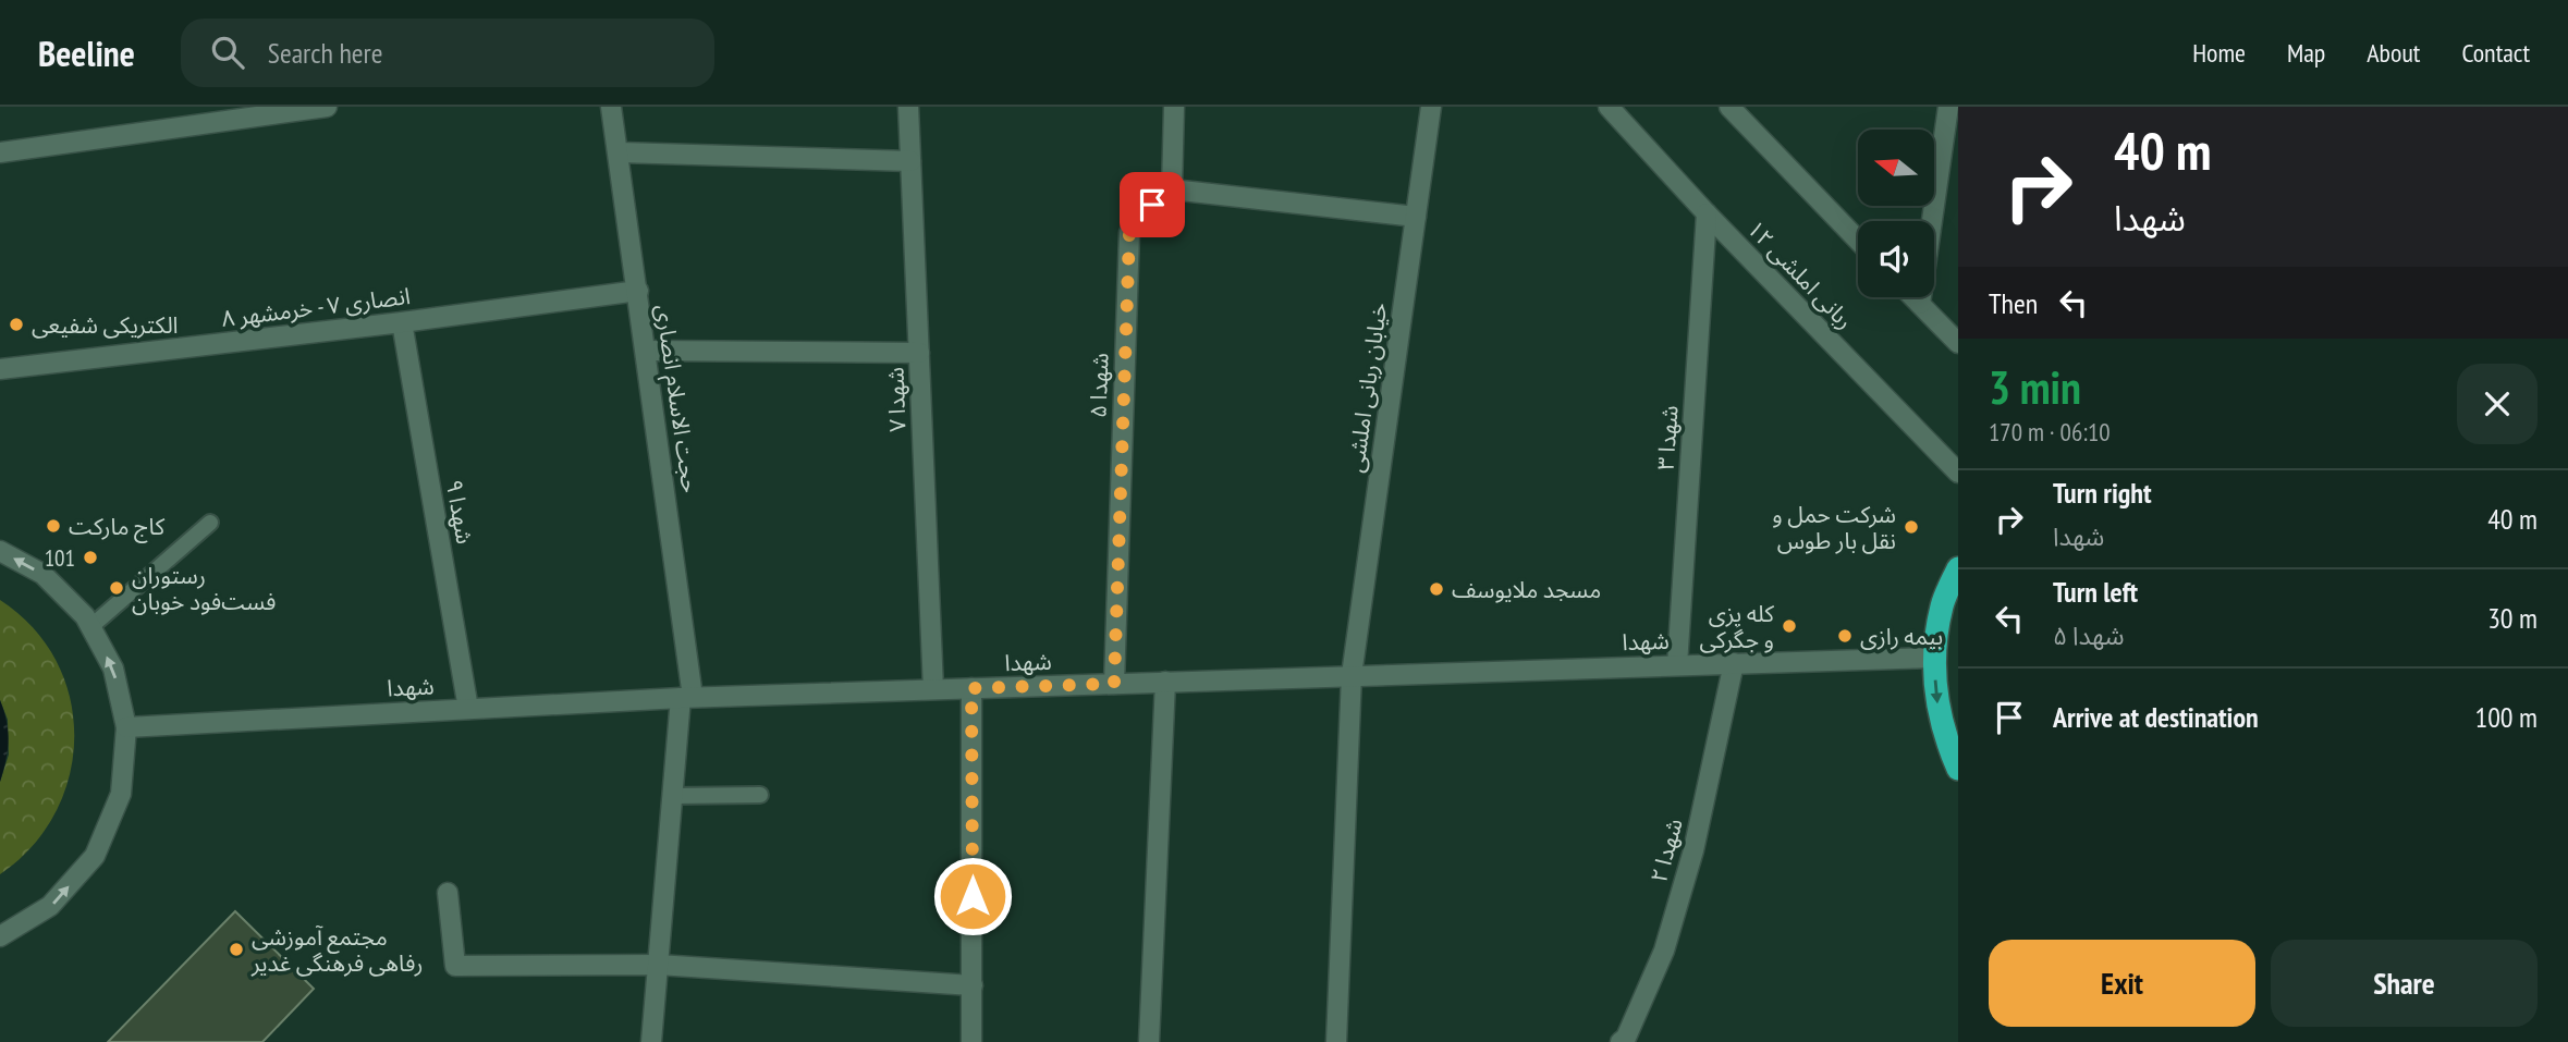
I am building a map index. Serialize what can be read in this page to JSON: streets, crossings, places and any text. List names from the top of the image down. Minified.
{"streets":{"street":["ربانی املشی ۱۲","انصاری ۷ - خرمشهر ۸","شهدا ۵","خیابان ربانی املشی","حجت الاسلام انصاری","شهدا ۷","شهدا ۳","شهدا ۹","شهدا","شهدا ۲"]},"crossings":[["ربانی املشی ۱۲","شهدا ۳"],["انصاری ۷ - خرمشهر ۸","حجت الاسلام انصاری"],["انصاری ۷ - خرمشهر ۸","شهدا ۹"],["شهدا ۵","شهدا"],["خیابان ربانی املشی","شهدا"],["حجت الاسلام انصاری","شهدا"],["شهدا ۷","شهدا"],["شهدا ۳","شهدا"],["شهدا ۹","شهدا"],["شهدا","شهدا ۲"]],"places":["الکتریکی شفیعی","کاج مارکت","شرکت حمل و نقل بار طوس","101","رستوران فست‌فود خوبان","مسجد ملایوسف","کله پزی و جگرکی","بیمه رازی","مجتمع آموزشی رفاهی فرهنگی غدیر"],"north":"left","page":{"header":"Beeline","search":"Search here","nav":["Home","Map","About","Contact"],"turn":["40 m","شهدا"],"then":"Then","heading":["3 min","170 m · 06:10"],"list":[{"name":"Turn right","note":"شهدا","value":"40 m"},{"name":"Turn left","note":"شهدا ۵","value":"30 m"},{"name":"Arrive at destination","value":"100 m"}],"buttons":["Exit","Share"]}}
